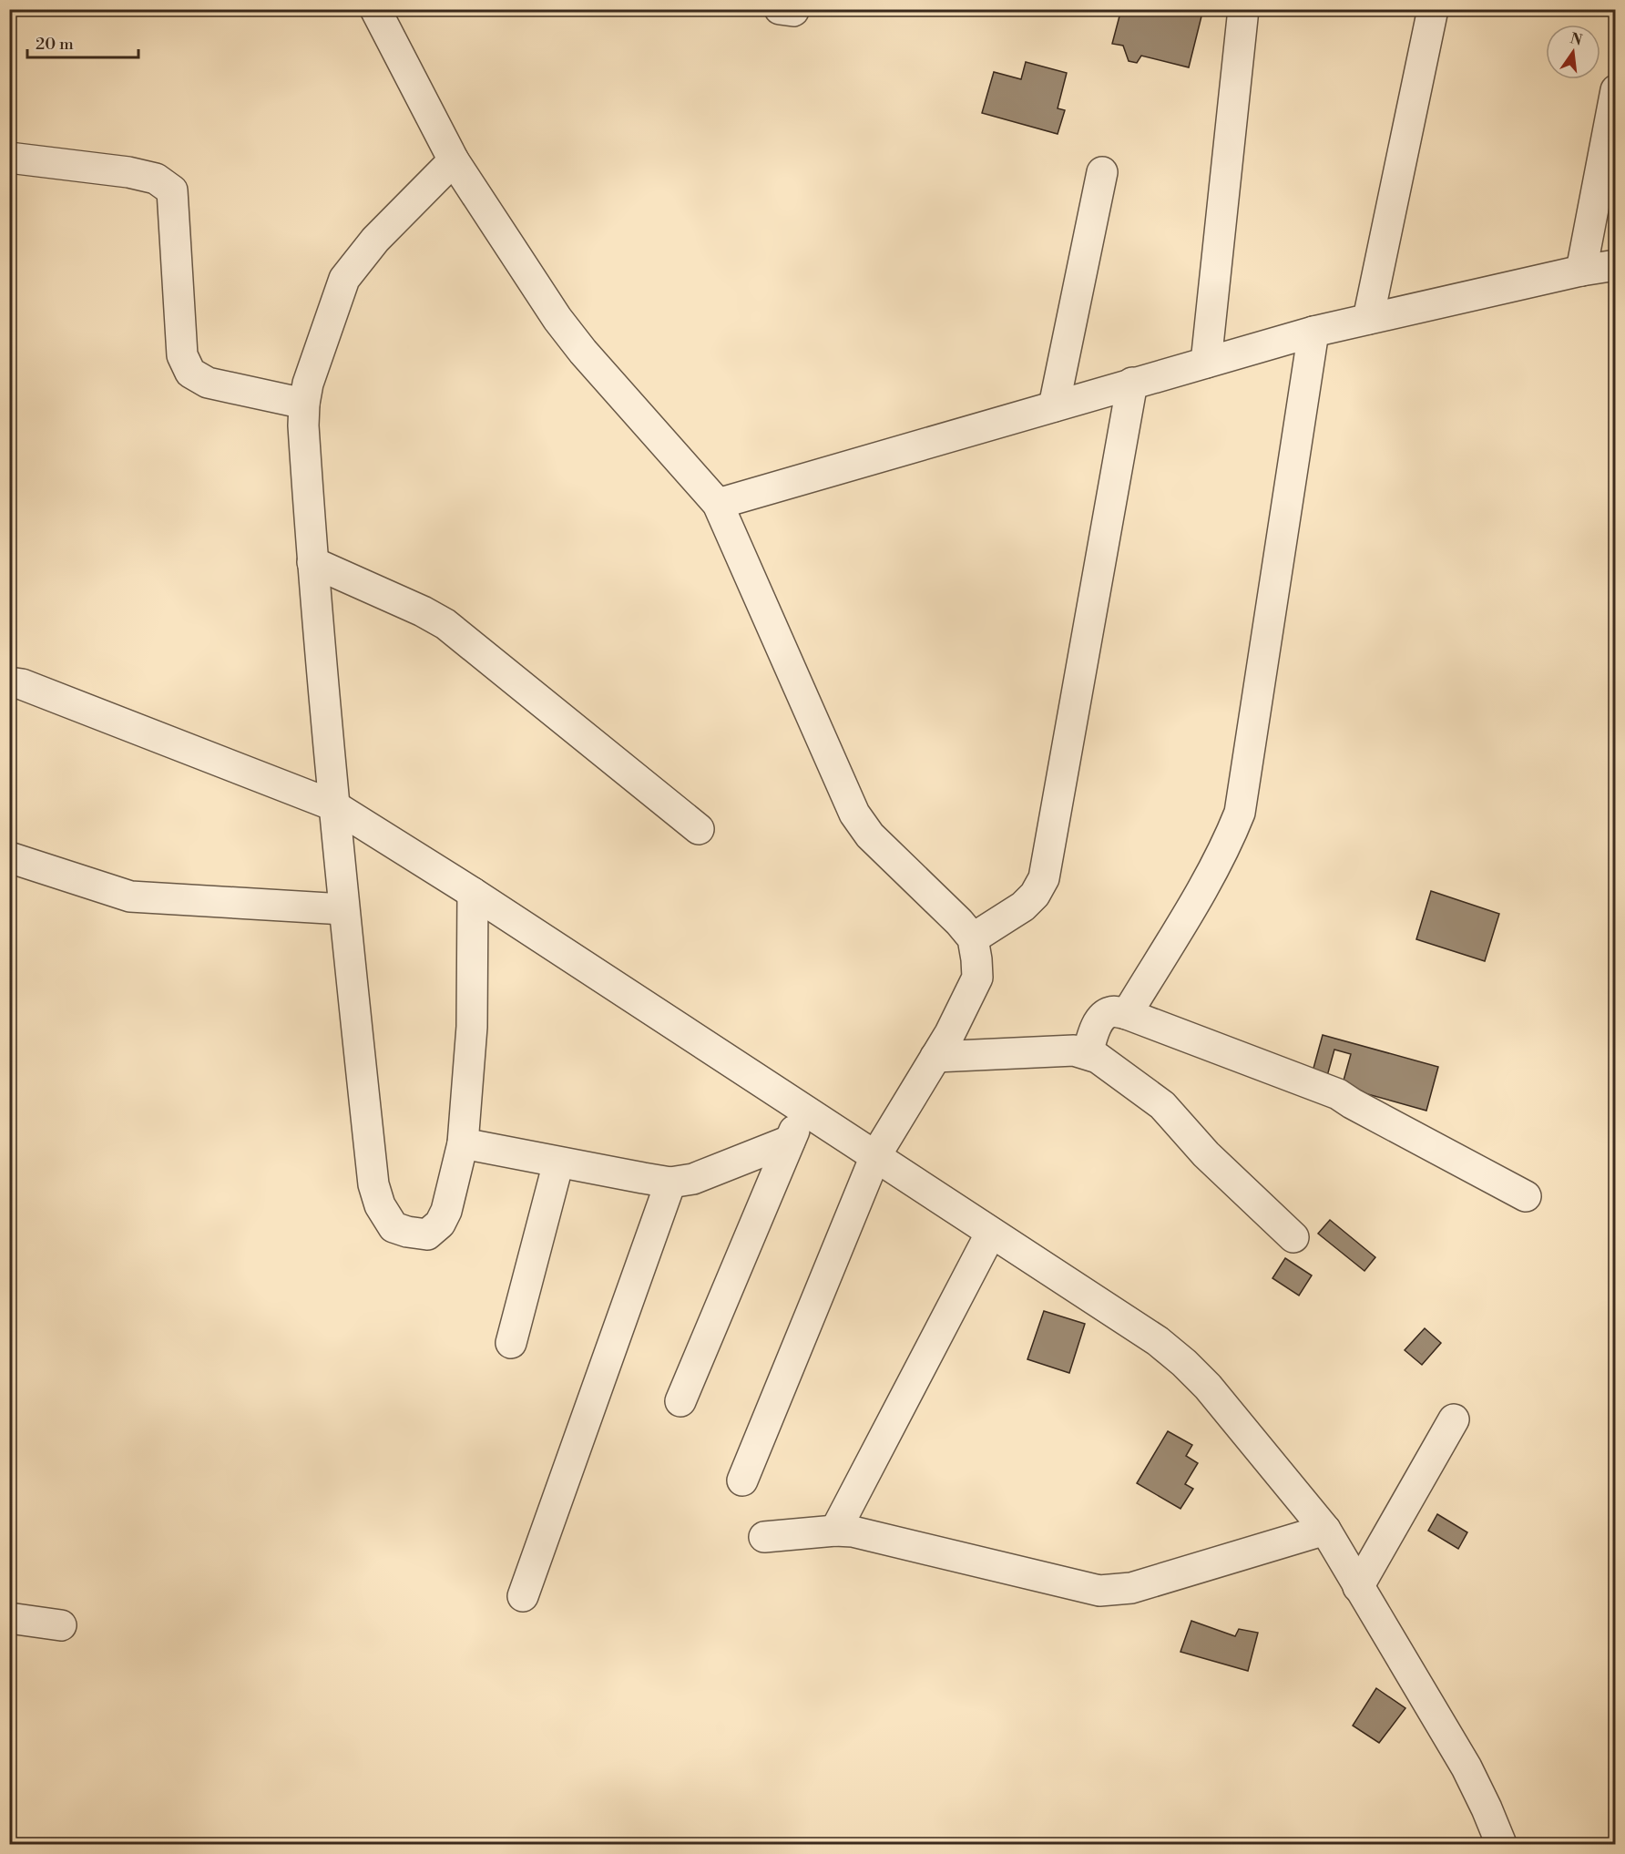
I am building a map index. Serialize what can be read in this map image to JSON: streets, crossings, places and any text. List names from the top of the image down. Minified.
{"scale_bar":"20 m","north":"top"}
